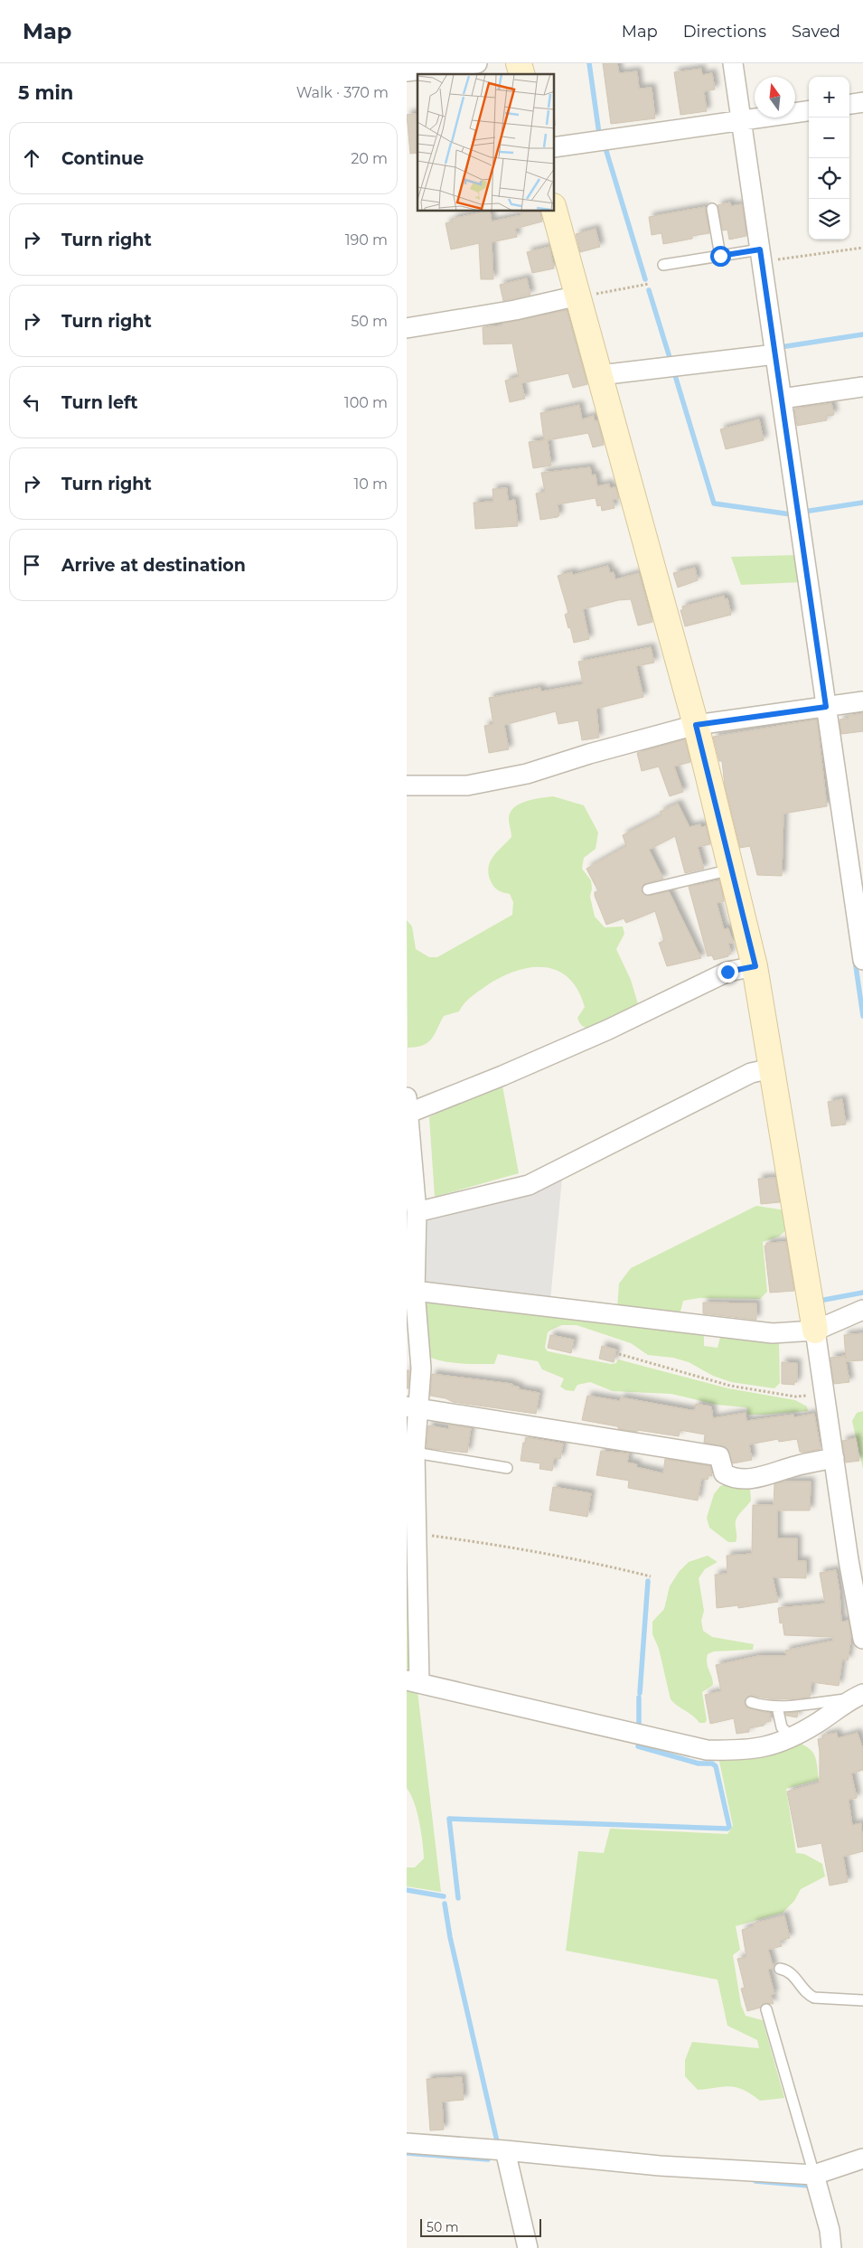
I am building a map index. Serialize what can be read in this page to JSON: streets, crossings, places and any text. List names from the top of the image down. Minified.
{"scale_bar":"50 m","north":"top","page":{"header":"Map","nav":["Map","Directions","Saved"],"heading":["5 min","Walk · 370 m"],"map_buttons":["+","−"],"list":[["Continue","20 m"],["Turn right","190 m"],["Turn right","50 m"],["Turn left","100 m"],["Turn right","10 m"],"Arrive at destination"],"scale":"50 m"}}
